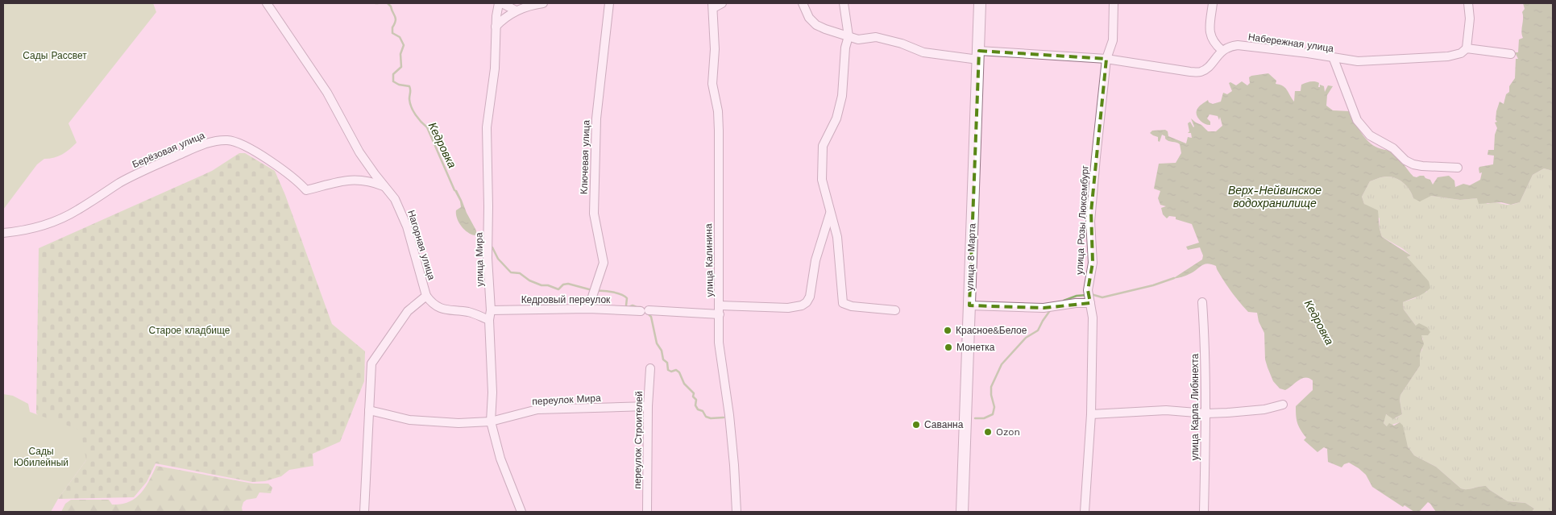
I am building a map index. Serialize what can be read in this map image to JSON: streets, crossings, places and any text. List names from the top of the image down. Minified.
{"streets":{"main road":["улица 8 Марта"],"street":["Набережная улица","Берёзовая улица","Ключевая улица","улица Розы Люксембург","Нагорная улица","улица Мира","улица Калинина","Кедровый переулок","переулок Мира","улица Карла Либкнехта","переулок Строителей"]},"crossings":[["Берёзовая улица","Нагорная улица"],["Ключевая улица","Кедровый переулок"],["Нагорная улица","переулок Мира"],["улица Мира","Кедровый переулок"],["улица Мира","переулок Мира"],["улица Калинина","Кедровый переулок"],["переулок Мира","переулок Строителей"]],"water":["Кедровка","Верх-Нейвинское водохранилище"],"parks":["Сады Рассвет","Старое кладбище","Сады Юбилейный"],"places":["Красное&Белое","Монетка","Саванна","Ozon"]}
